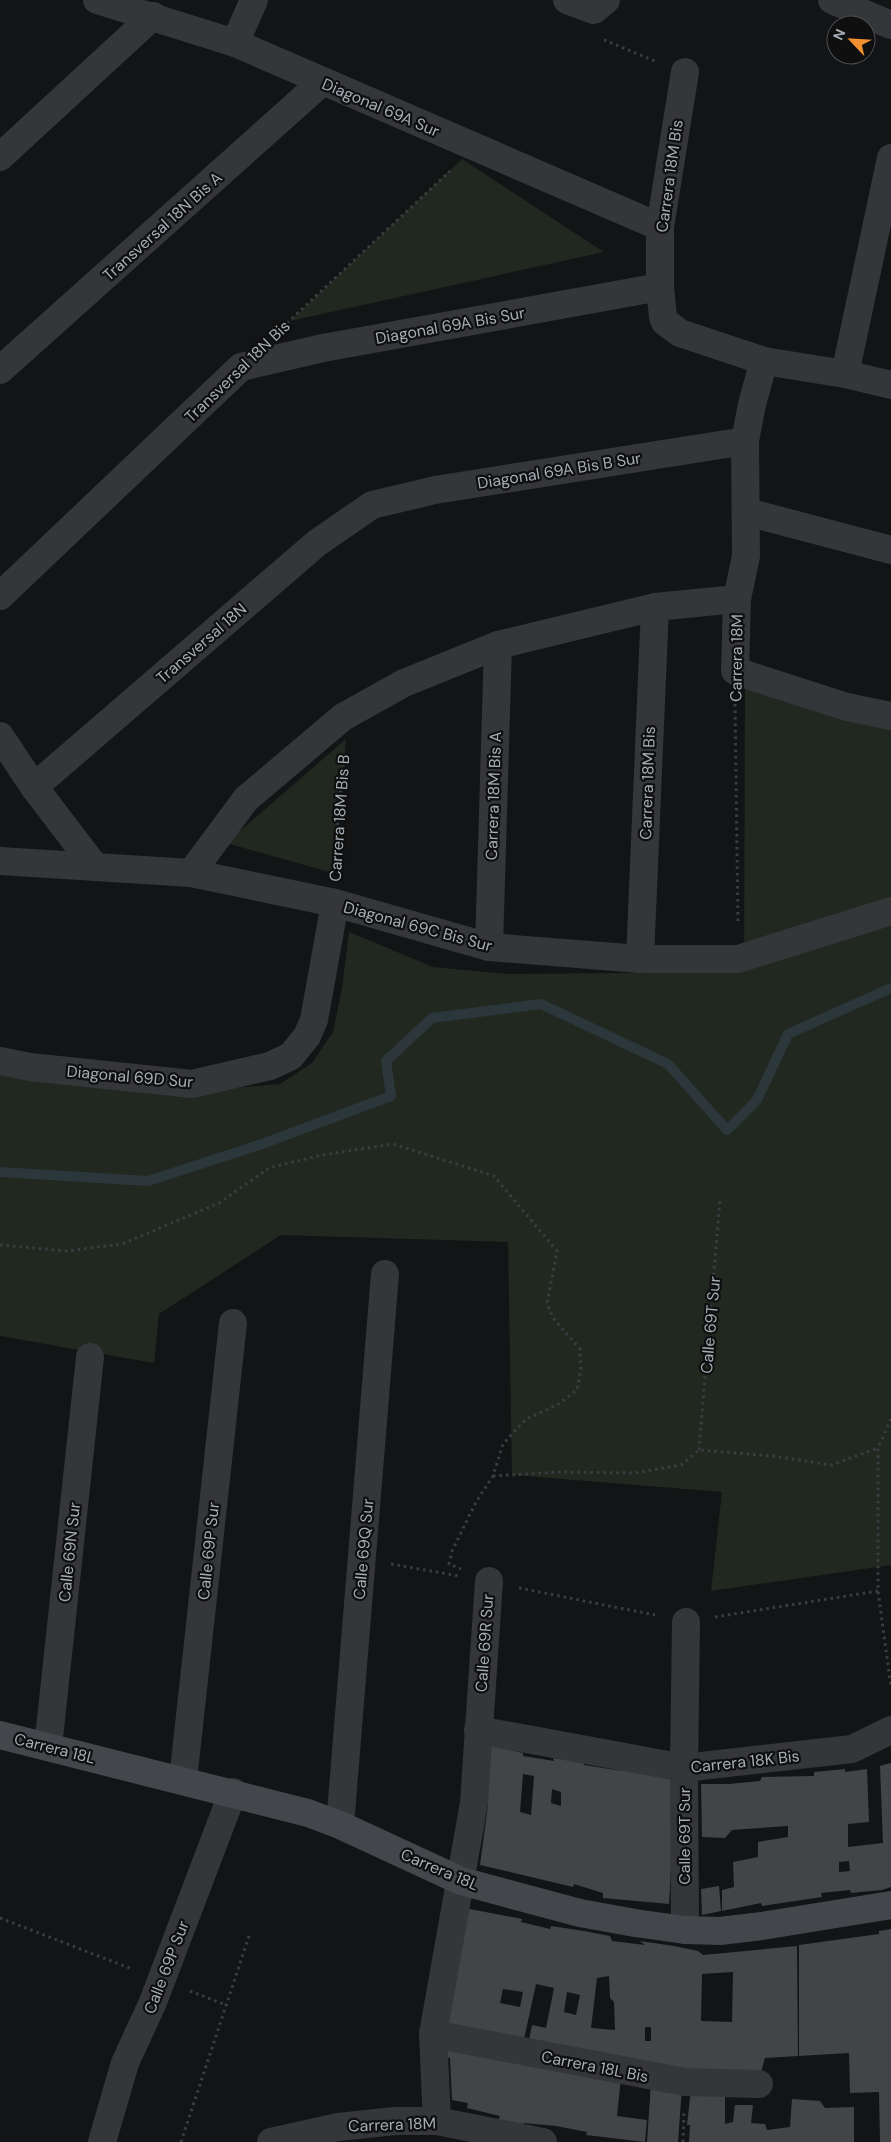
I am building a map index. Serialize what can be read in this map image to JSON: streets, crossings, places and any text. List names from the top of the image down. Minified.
{"streets":{"street":["Diagonal 69A Sur","Carrera 18M Bis","Transversal 18N Bis A","Diagonal 69A Bis Sur","Transversal 18N Bis","Diagonal 69A Bis B Sur","Transversal 18N","Carrera 18M","Carrera 18M Bis A","Carrera 18M Bis B","Diagonal 69C Bis Sur","Diagonal 69D Sur","Calle 69T Sur","Calle 69Q Sur","Calle 69P Sur","Calle 69N Sur","Calle 69R Sur","Carrera 18L","Carrera 18K Bis","Carrera 18L Bis"]},"crossings":[["Diagonal 69A Sur","Carrera 18M Bis"],["Diagonal 69A Sur","Transversal 18N Bis A"],["Diagonal 69A Sur","Transversal 18N Bis"],["Carrera 18M Bis","Diagonal 69A Bis Sur"],["Carrera 18M Bis","Carrera 18M"],["Carrera 18M Bis","Diagonal 69C Bis Sur"],["Diagonal 69A Bis Sur","Transversal 18N Bis"],["Diagonal 69A Bis B Sur","Transversal 18N"],["Diagonal 69A Bis B Sur","Carrera 18M"],["Carrera 18M","Diagonal 69C Bis Sur"],["Carrera 18M","Calle 69R Sur"],["Carrera 18M Bis A","Diagonal 69C Bis Sur"],["Carrera 18M Bis B","Diagonal 69C Bis Sur"],["Carrera 18M Bis B","Diagonal 69D Sur"],["Calle 69T Sur","Carrera 18L"],["Calle 69T Sur","Carrera 18K Bis"],["Calle 69Q Sur","Carrera 18L"],["Calle 69P Sur","Carrera 18L"],["Calle 69N Sur","Carrera 18L"],["Calle 69R Sur","Carrera 18L"],["Calle 69R Sur","Carrera 18K Bis"],["Calle 69R Sur","Carrera 18L Bis"]],"north":"top left"}
